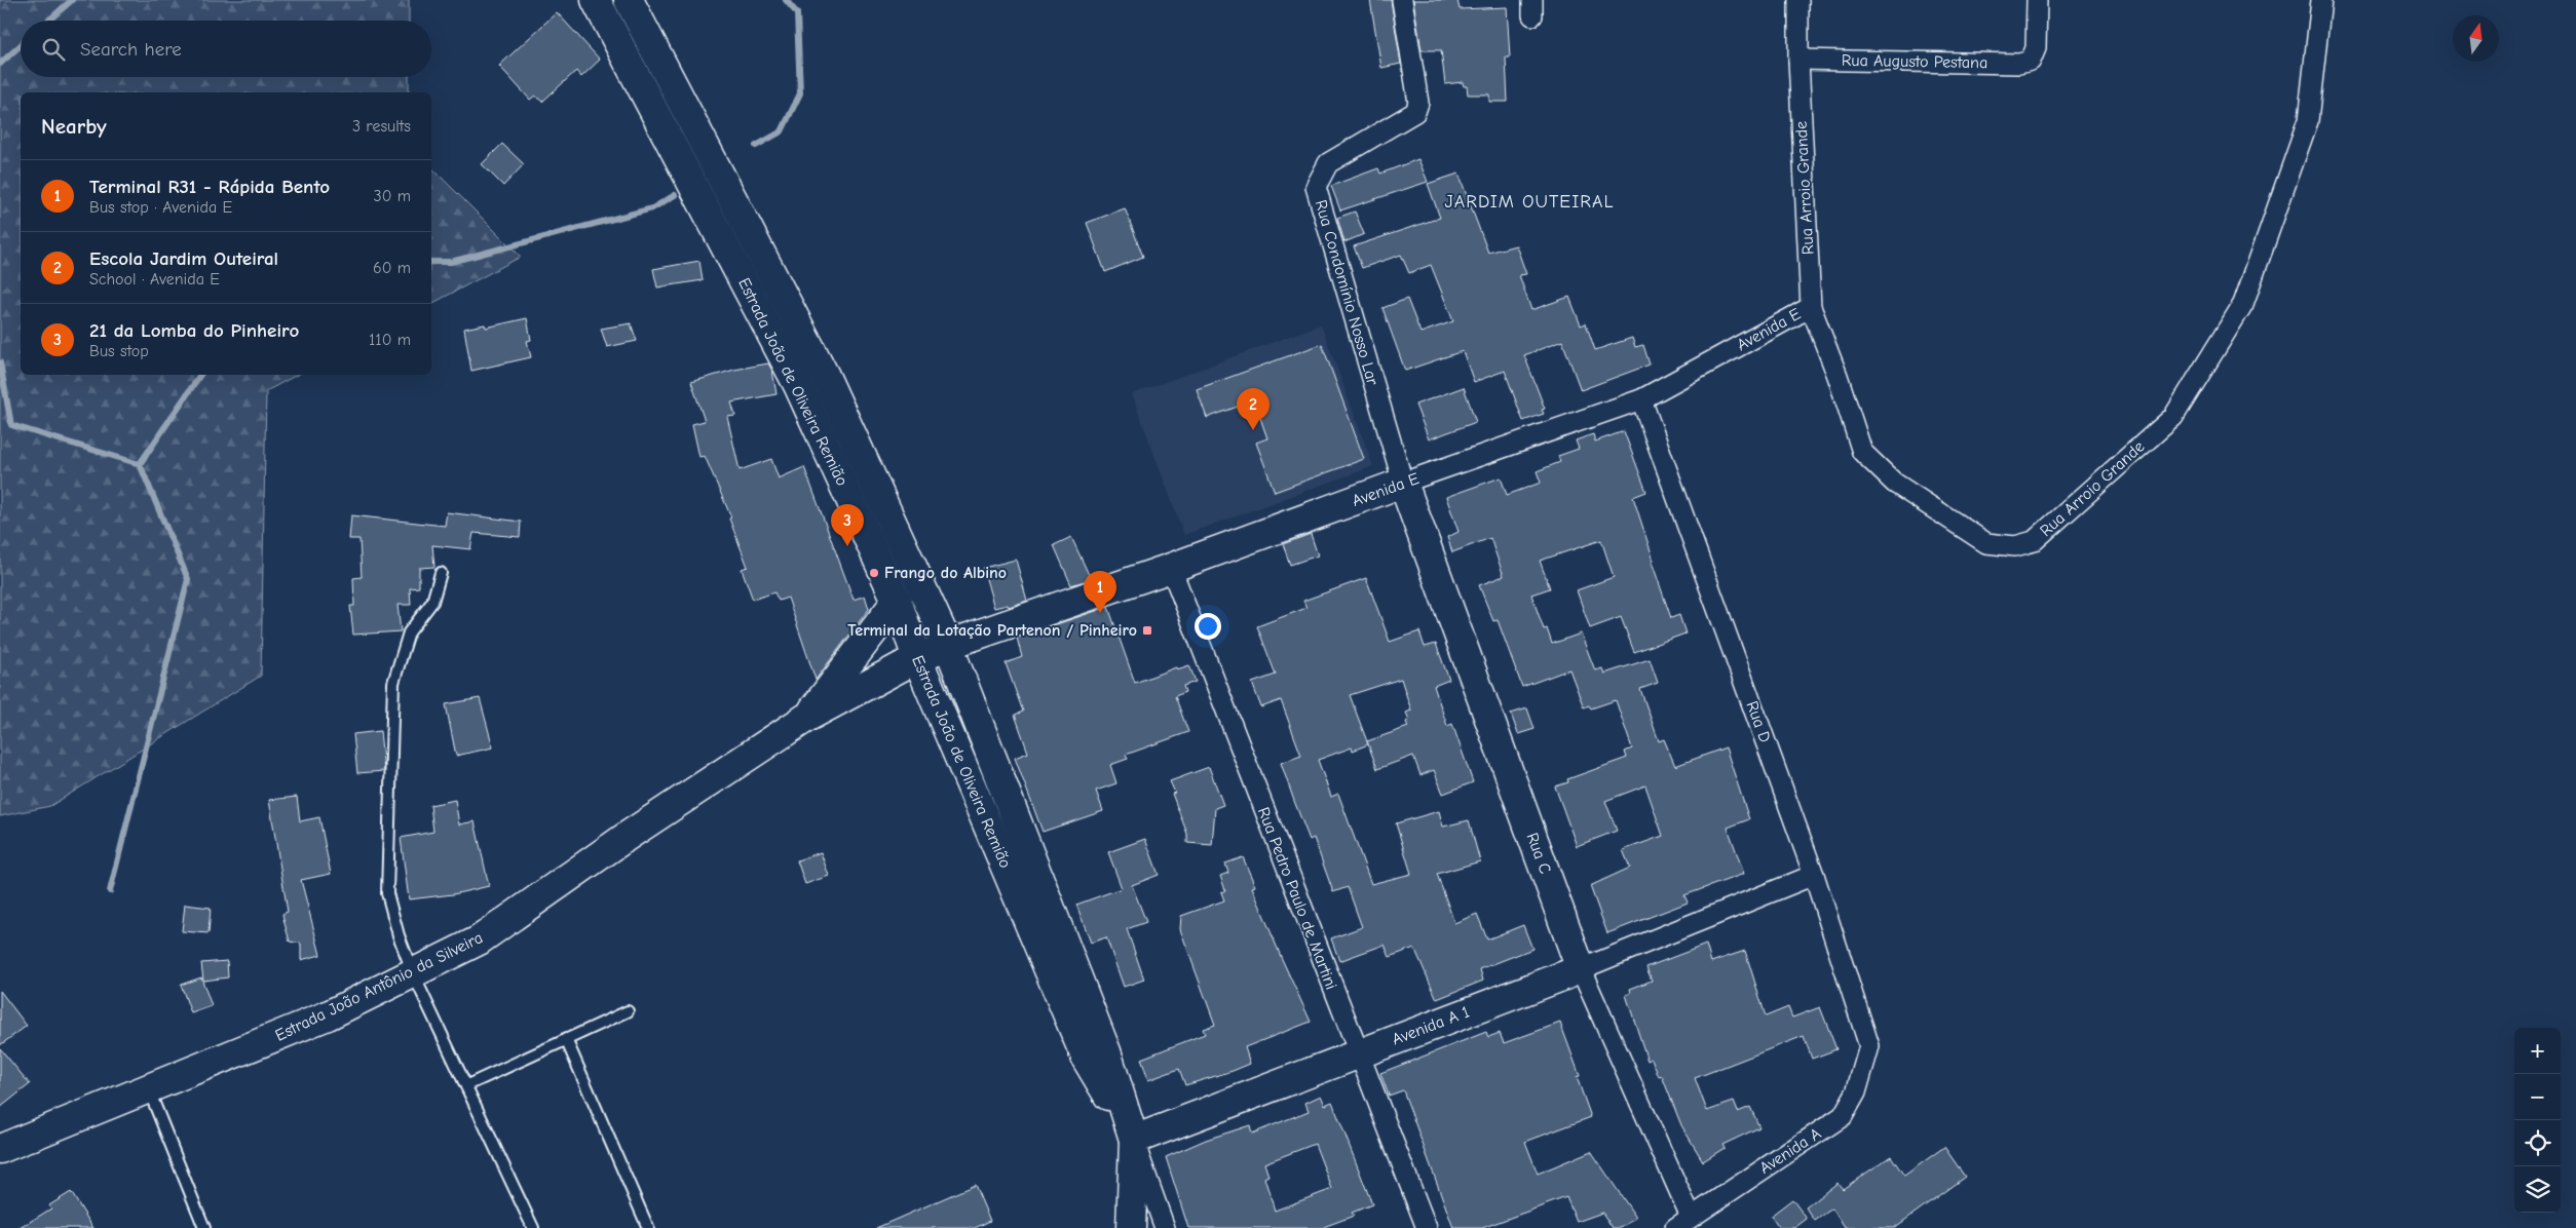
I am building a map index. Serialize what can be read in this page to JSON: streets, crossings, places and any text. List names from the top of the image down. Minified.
{"streets":{"main road":["Avenida E","Estrada João de Oliveira Remião","Rua C","Estrada João Antônio da Silveira","Avenida A 1"],"street":["Rua Augusto Pestana","Rua Arroio Grande","Rua Condomínio Nosso Lar","Rua D","Rua Pedro Paulo de Martini","Avenida A"]},"crossings":[["Rua Augusto Pestana","Rua Arroio Grande"],["Rua Arroio Grande","Avenida E"],["Rua Condomínio Nosso Lar","Avenida E"],["Rua Condomínio Nosso Lar","Rua C"],["Avenida E","Estrada João de Oliveira Remião"],["Avenida E","Rua D"],["Avenida E","Rua C"],["Avenida E","Rua Pedro Paulo de Martini"],["Avenida E","Estrada João Antônio da Silveira"],["Estrada João de Oliveira Remião","Estrada João Antônio da Silveira"],["Estrada João de Oliveira Remião","Avenida A 1"],["Rua D","Avenida A 1"],["Rua D","Avenida A"],["Rua C","Avenida A 1"],["Rua C","Avenida A"],["Rua Pedro Paulo de Martini","Avenida A 1"]],"districts":["JARDIM OUTEIRAL"],"places":{"other":["Frango do Albino"],"transit":["Terminal da Lotação Partenon / Pinheiro"]},"north":"top","page":{"search":"Search here","heading":["Nearby","3 results"],"list":[{"mark":"1","name":"Terminal R31 - Rápida Bento","note":"Bus stop · Avenida E","value":"30 m"},{"mark":"2","name":"Escola Jardim Outeiral","note":"School · Avenida E","value":"60 m"},{"mark":"3","name":"21 da Lomba do Pinheiro","note":"Bus stop","value":"110 m"}],"pins":["2","3","1"],"map_buttons":["+","−"]}}
